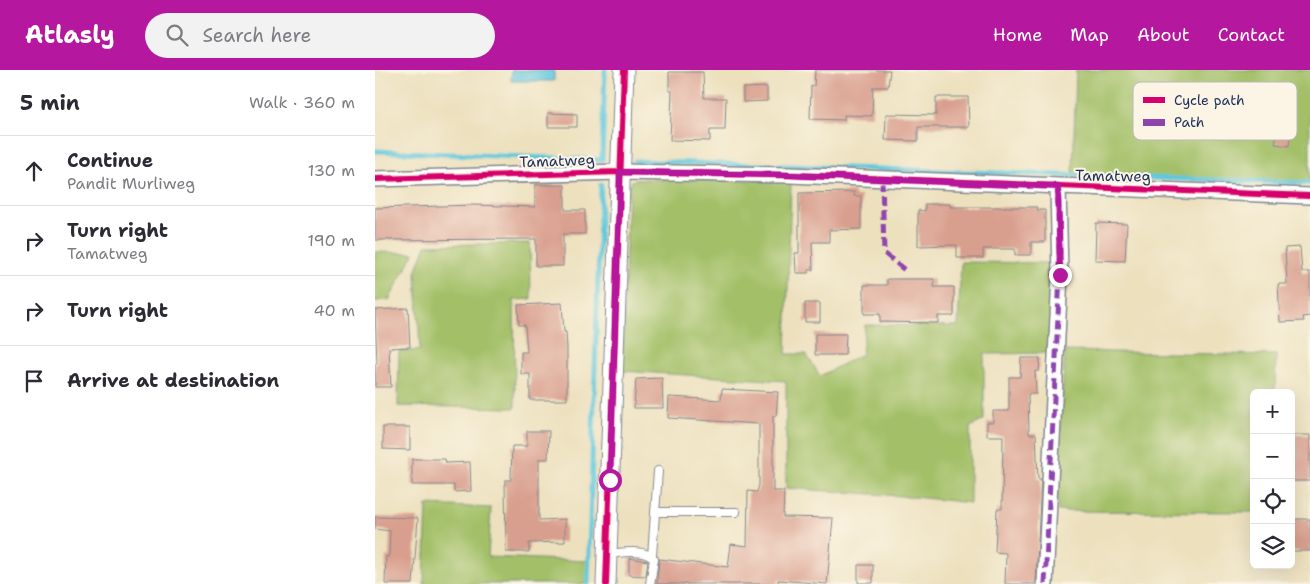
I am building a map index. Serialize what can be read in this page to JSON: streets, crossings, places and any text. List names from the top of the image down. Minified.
{"streets":{"street":["Tamatweg"]},"legend":["Cycle path","Path"],"page":{"header":"Atlasly","search":"Search here","nav":["Home","Map","About","Contact"],"heading":["5 min","Walk · 360 m"],"list":[["Continue","Pandit Murliweg","130 m"],["Turn right","Tamatweg","190 m"],["Turn right","40 m"],"Arrive at destination"],"map_buttons":["+","−"]}}
